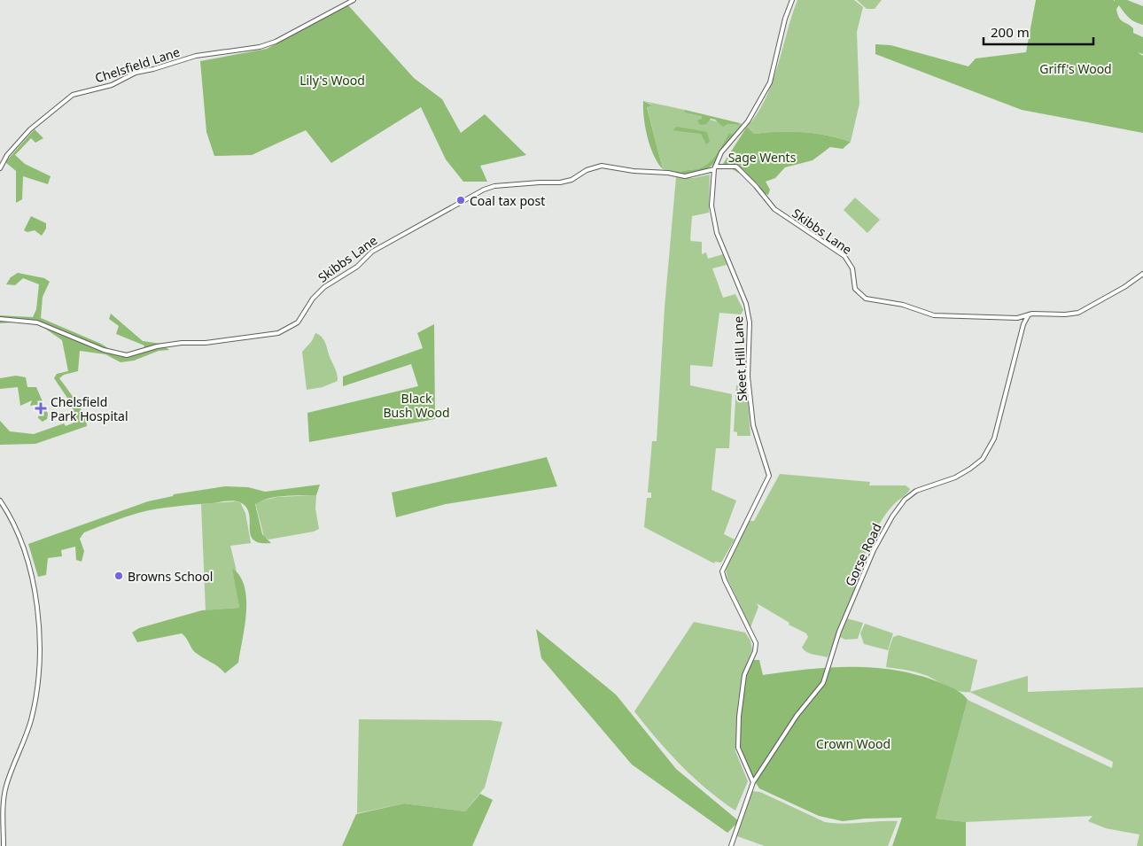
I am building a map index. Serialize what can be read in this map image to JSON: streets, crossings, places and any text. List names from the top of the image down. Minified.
{"streets":{"street":["Chelsfield Lane","Skibbs Lane","Skeet Hill Lane","Gorse Road"]},"crossings":[["Skibbs Lane","Skeet Hill Lane"],["Skibbs Lane","Gorse Road"],["Skeet Hill Lane","Gorse Road"]],"parks":["Griff's Wood","Lily's Wood","Sage Wents","Black Bush Wood","Crown Wood"],"places":{"other":["Coal tax post","Browns School"],"health":["Chelsfield Park Hospital"]},"scale_bar":"200 m"}
